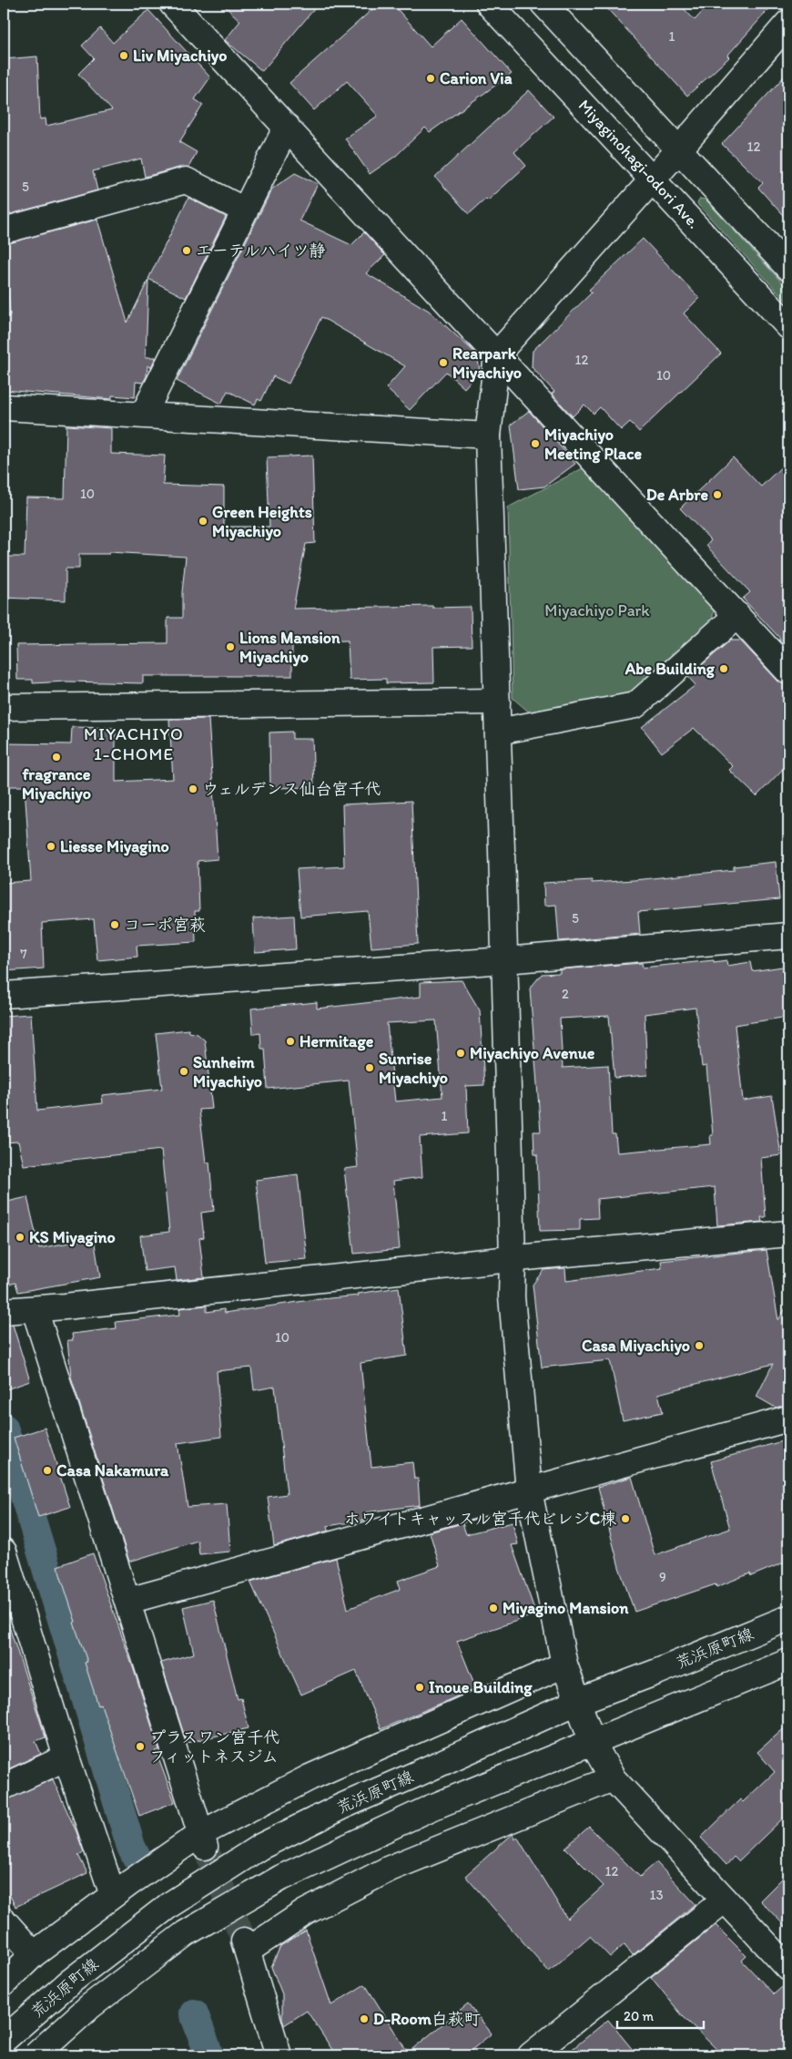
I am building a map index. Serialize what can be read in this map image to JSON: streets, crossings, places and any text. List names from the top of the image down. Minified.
{"streets":{"street":["Miyaginohagi-odori Ave.","荒浜原町線"]},"districts":["MIYACHIYO 1-CHOME"],"parks":["Miyachiyo Park"],"places":["Liv Miyachiyo","Carion Via","エーテルハイツ静","Rearpark Miyachiyo","Miyachiyo Meeting Place","De Arbre","Green Heights Miyachiyo","Lions Mansion Miyachiyo","Abe Building","fragrance Miyachiyo","ウェルデンス仙台宮千代","Liesse Miyagino","コーポ宮萩","Hermitage","Miyachiyo Avenue","Sunrise Miyachiyo","Sunheim Miyachiyo","KS Miyagino","Casa Miyachiyo","Casa Nakamura","ホワイトキャッスル宮千代ビレジC棟","Miyagino Mansion","Inoue Building","プラスワン宮千代 フィットネスジム","D-Room白萩町"],"house_numbers":["1","12","5","12","10","10","5","7","2","1","10","9","12","13"],"scale_bar":"20 m"}
